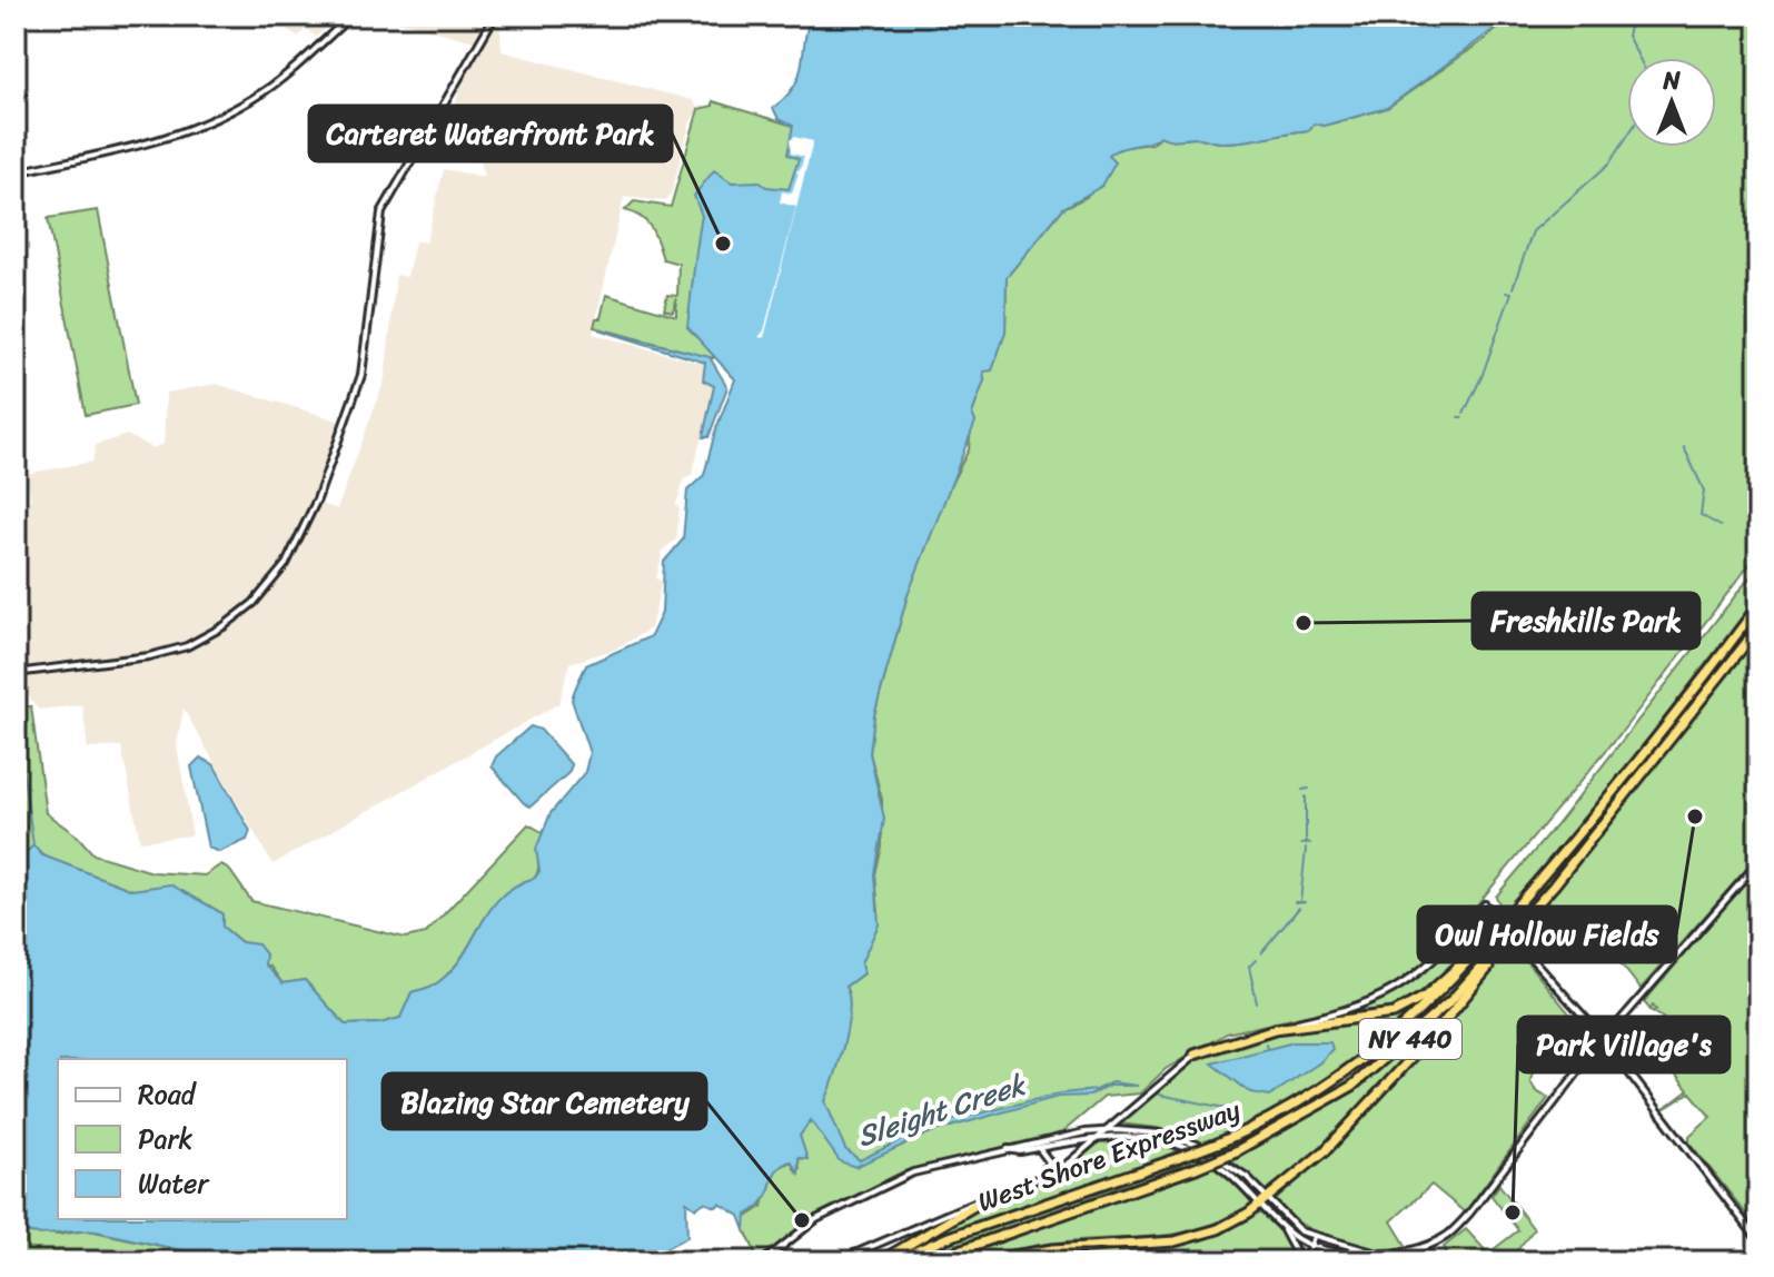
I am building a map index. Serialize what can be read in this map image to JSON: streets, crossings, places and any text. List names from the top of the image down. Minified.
{"streets":{"highway":["NY 440","West Shore Expressway"]},"water":["Sleight Creek"],"places":["Carteret Waterfront Park","Freshkills Park","Owl Hollow Fields","Park Village's","Blazing Star Cemetery"],"legend":["Road","Park","Water"],"north":"top"}
